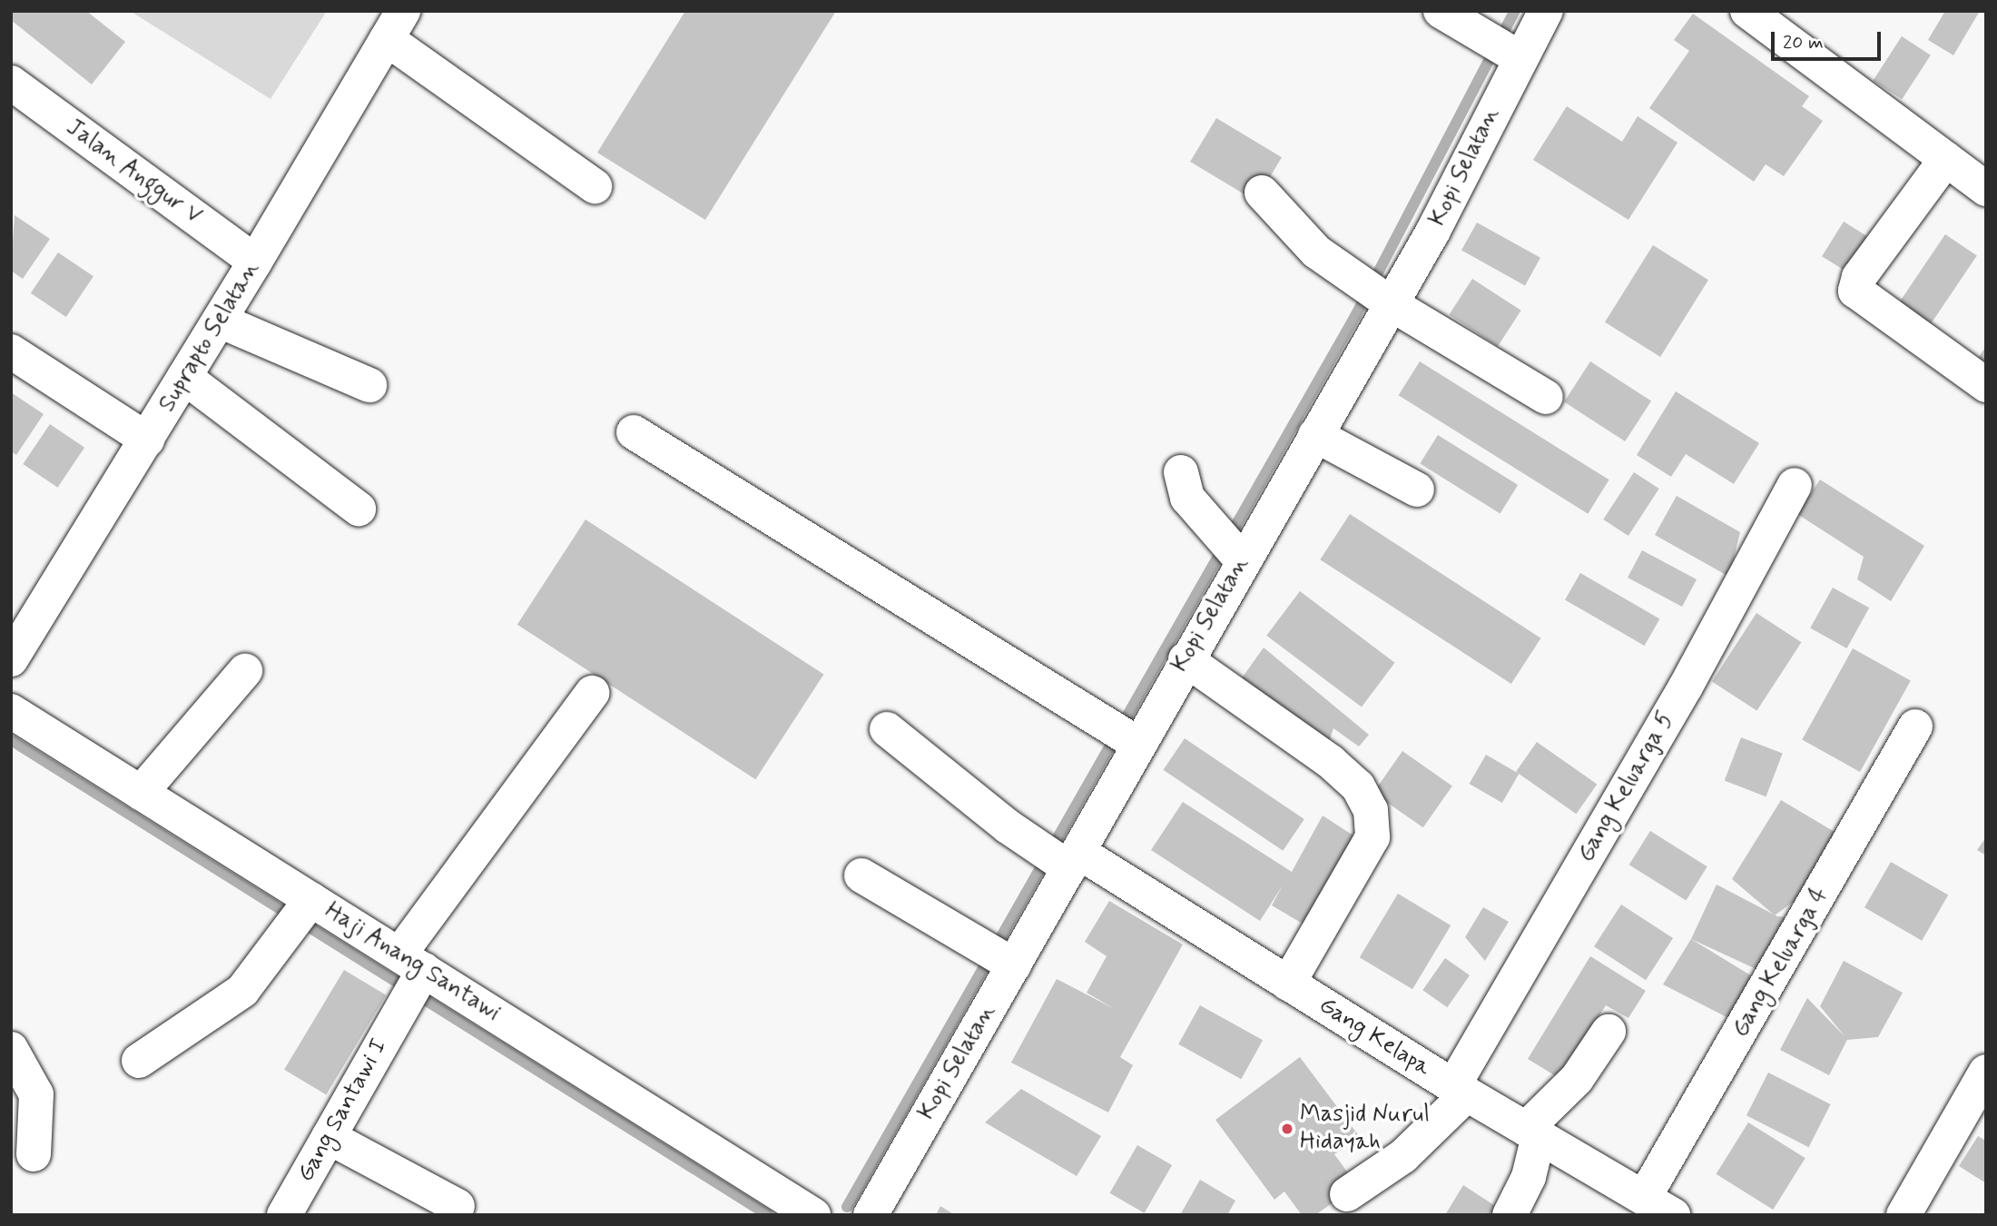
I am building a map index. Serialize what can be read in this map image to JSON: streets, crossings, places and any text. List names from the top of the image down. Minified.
{"streets":{"street":["Kopi Selatan","Jalan Anggur V","Suprapto Selatan","Gang Keluarga 5","Haji Anang Santawi","Gang Keluarga 4","Gang Kelapa","Gang Santawi I"]},"crossings":[["Kopi Selatan","Gang Kelapa"],["Jalan Anggur V","Suprapto Selatan"],["Gang Keluarga 5","Gang Kelapa"],["Haji Anang Santawi","Gang Santawi I"],["Gang Keluarga 4","Gang Kelapa"]],"places":["Masjid Nurul Hidayah"],"scale_bar":"20 m"}
